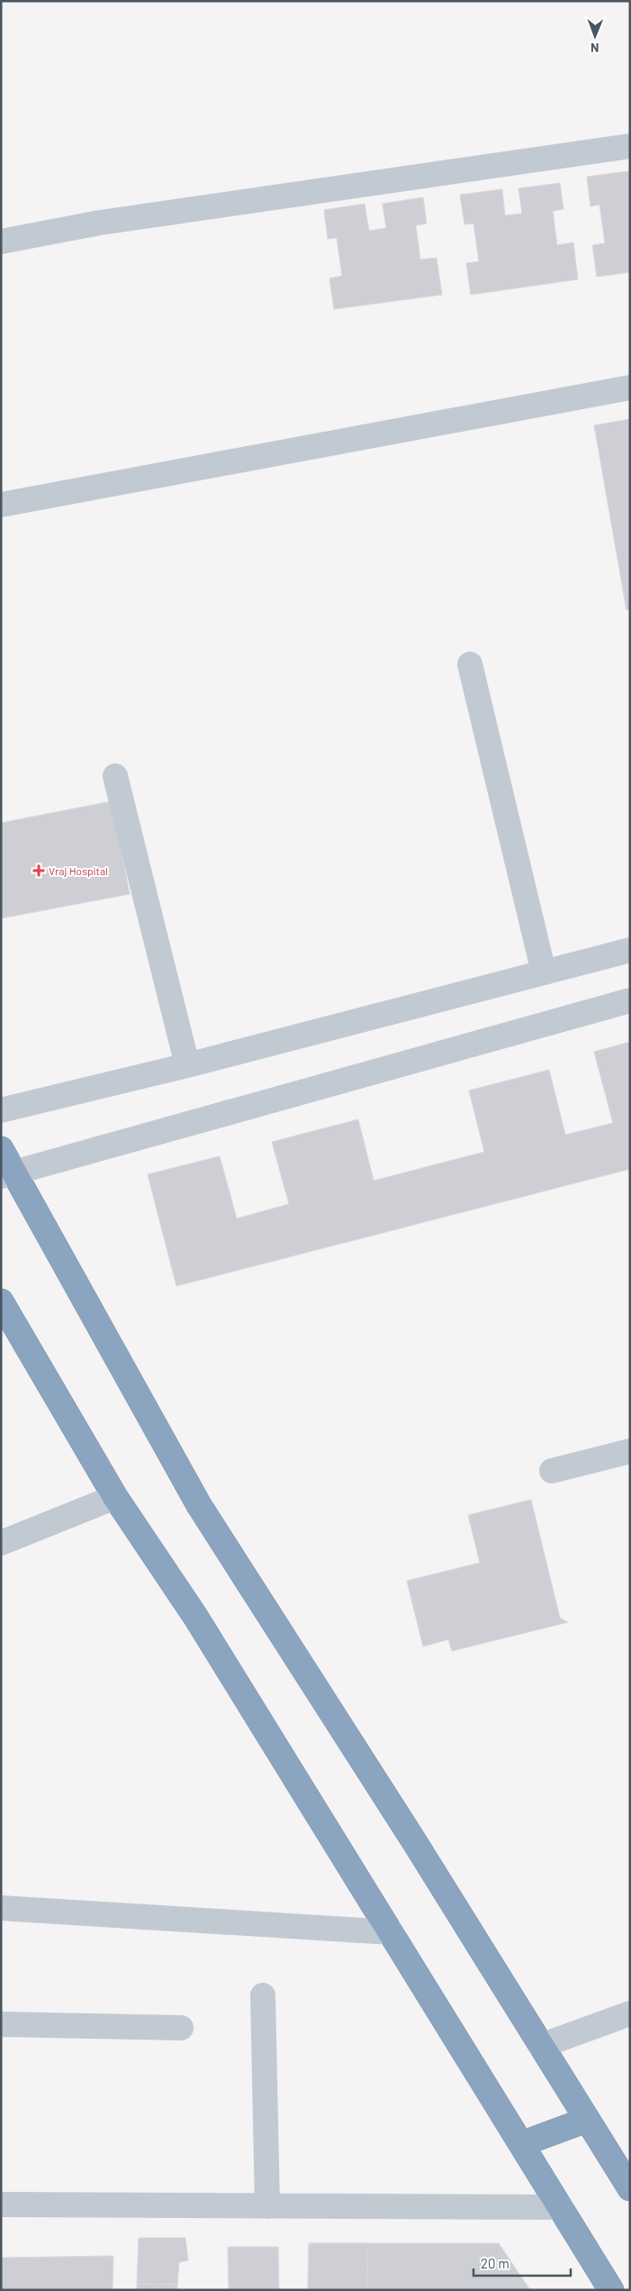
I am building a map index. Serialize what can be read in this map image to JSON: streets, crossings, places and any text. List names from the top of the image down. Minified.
{"places":{"health":["Vraj Hospital"]},"scale_bar":"20 m","north":"bottom"}
